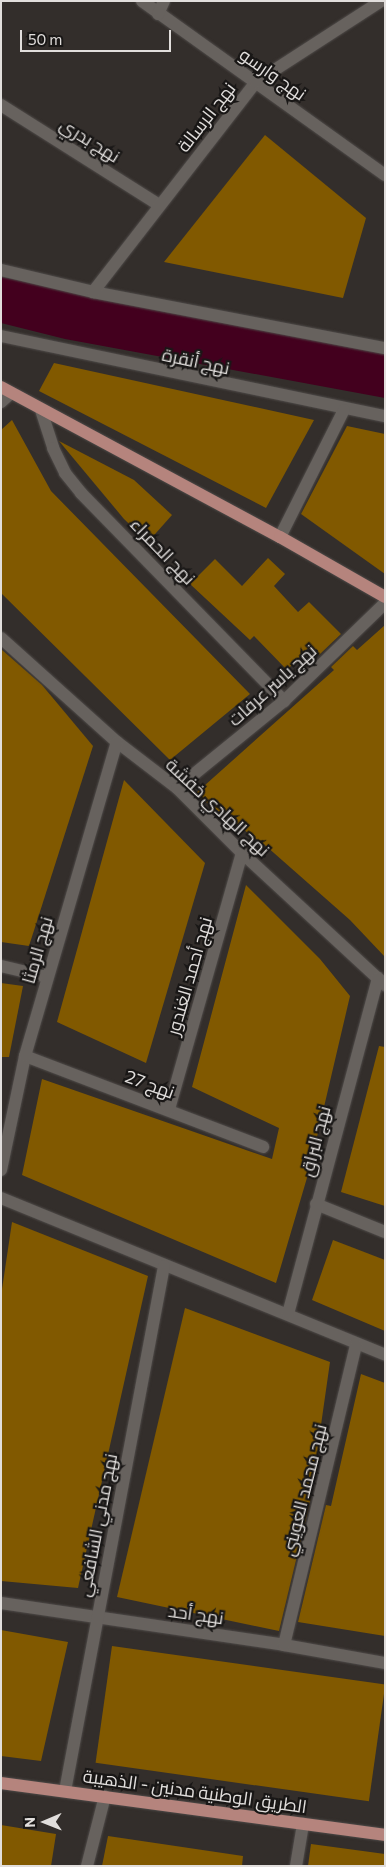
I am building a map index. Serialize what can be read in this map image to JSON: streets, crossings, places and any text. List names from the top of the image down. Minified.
{"streets":{"main road":["الطريق الوطنية مدنين - الذهيبة"],"street":["نهج وارسو","نهج الرسالة","نهج بدري","نهج أنقرة","نهج الحمراء","نهج ياسر عرفات","نهج الهادي خفشة","نهج الرمثا","نهج أحمد الغندور","نهج 27","نهج البراق","نهج محمد العويني","نهج مدني الشافعي","نهج أحد"]},"crossings":[["نهج وارسو","نهج الرسالة"],["نهج الرسالة","نهج بدري"],["نهج الحمراء","نهج ياسر عرفات"],["نهج ياسر عرفات","نهج الهادي خفشة"],["نهج الهادي خفشة","نهج الرمثا"],["نهج الهادي خفشة","نهج أحمد الغندور"],["نهج الهادي خفشة","نهج البراق"],["نهج الرمثا","نهج 27"],["نهج أحمد الغندور","نهج 27"],["نهج محمد العويني","نهج أحد"],["نهج مدني الشافعي","نهج أحد"],["نهج مدني الشافعي","الطريق الوطنية مدنين - الذهيبة"]],"scale_bar":"50 m","north":"left"}
